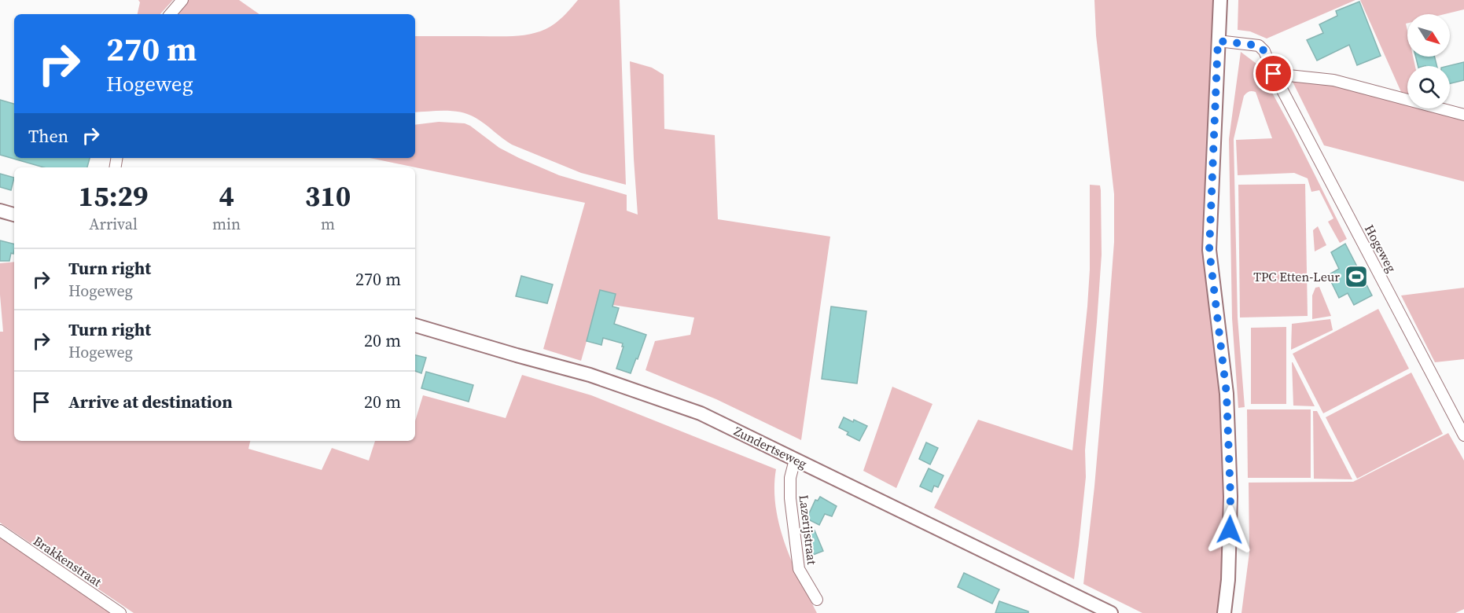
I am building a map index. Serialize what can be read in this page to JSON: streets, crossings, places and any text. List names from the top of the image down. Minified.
{"streets":{"street":["Hogeweg","Zundertseweg","Lazerijstraat","Brakkenstraat"]},"crossings":[["Zundertseweg","Lazerijstraat"]],"places":{"sports":["TPC Etten-Leur"]},"north":"bottom right","page":{"turn":["270 m","Hogeweg"],"then":"Then","eta":["15:29","Arrival","4","min","310","m"],"list":[{"name":"Turn right","note":"Hogeweg","value":"270 m"},{"name":"Turn right","note":"Hogeweg","value":"20 m"},{"name":"Arrive at destination","value":"20 m"}]}}
